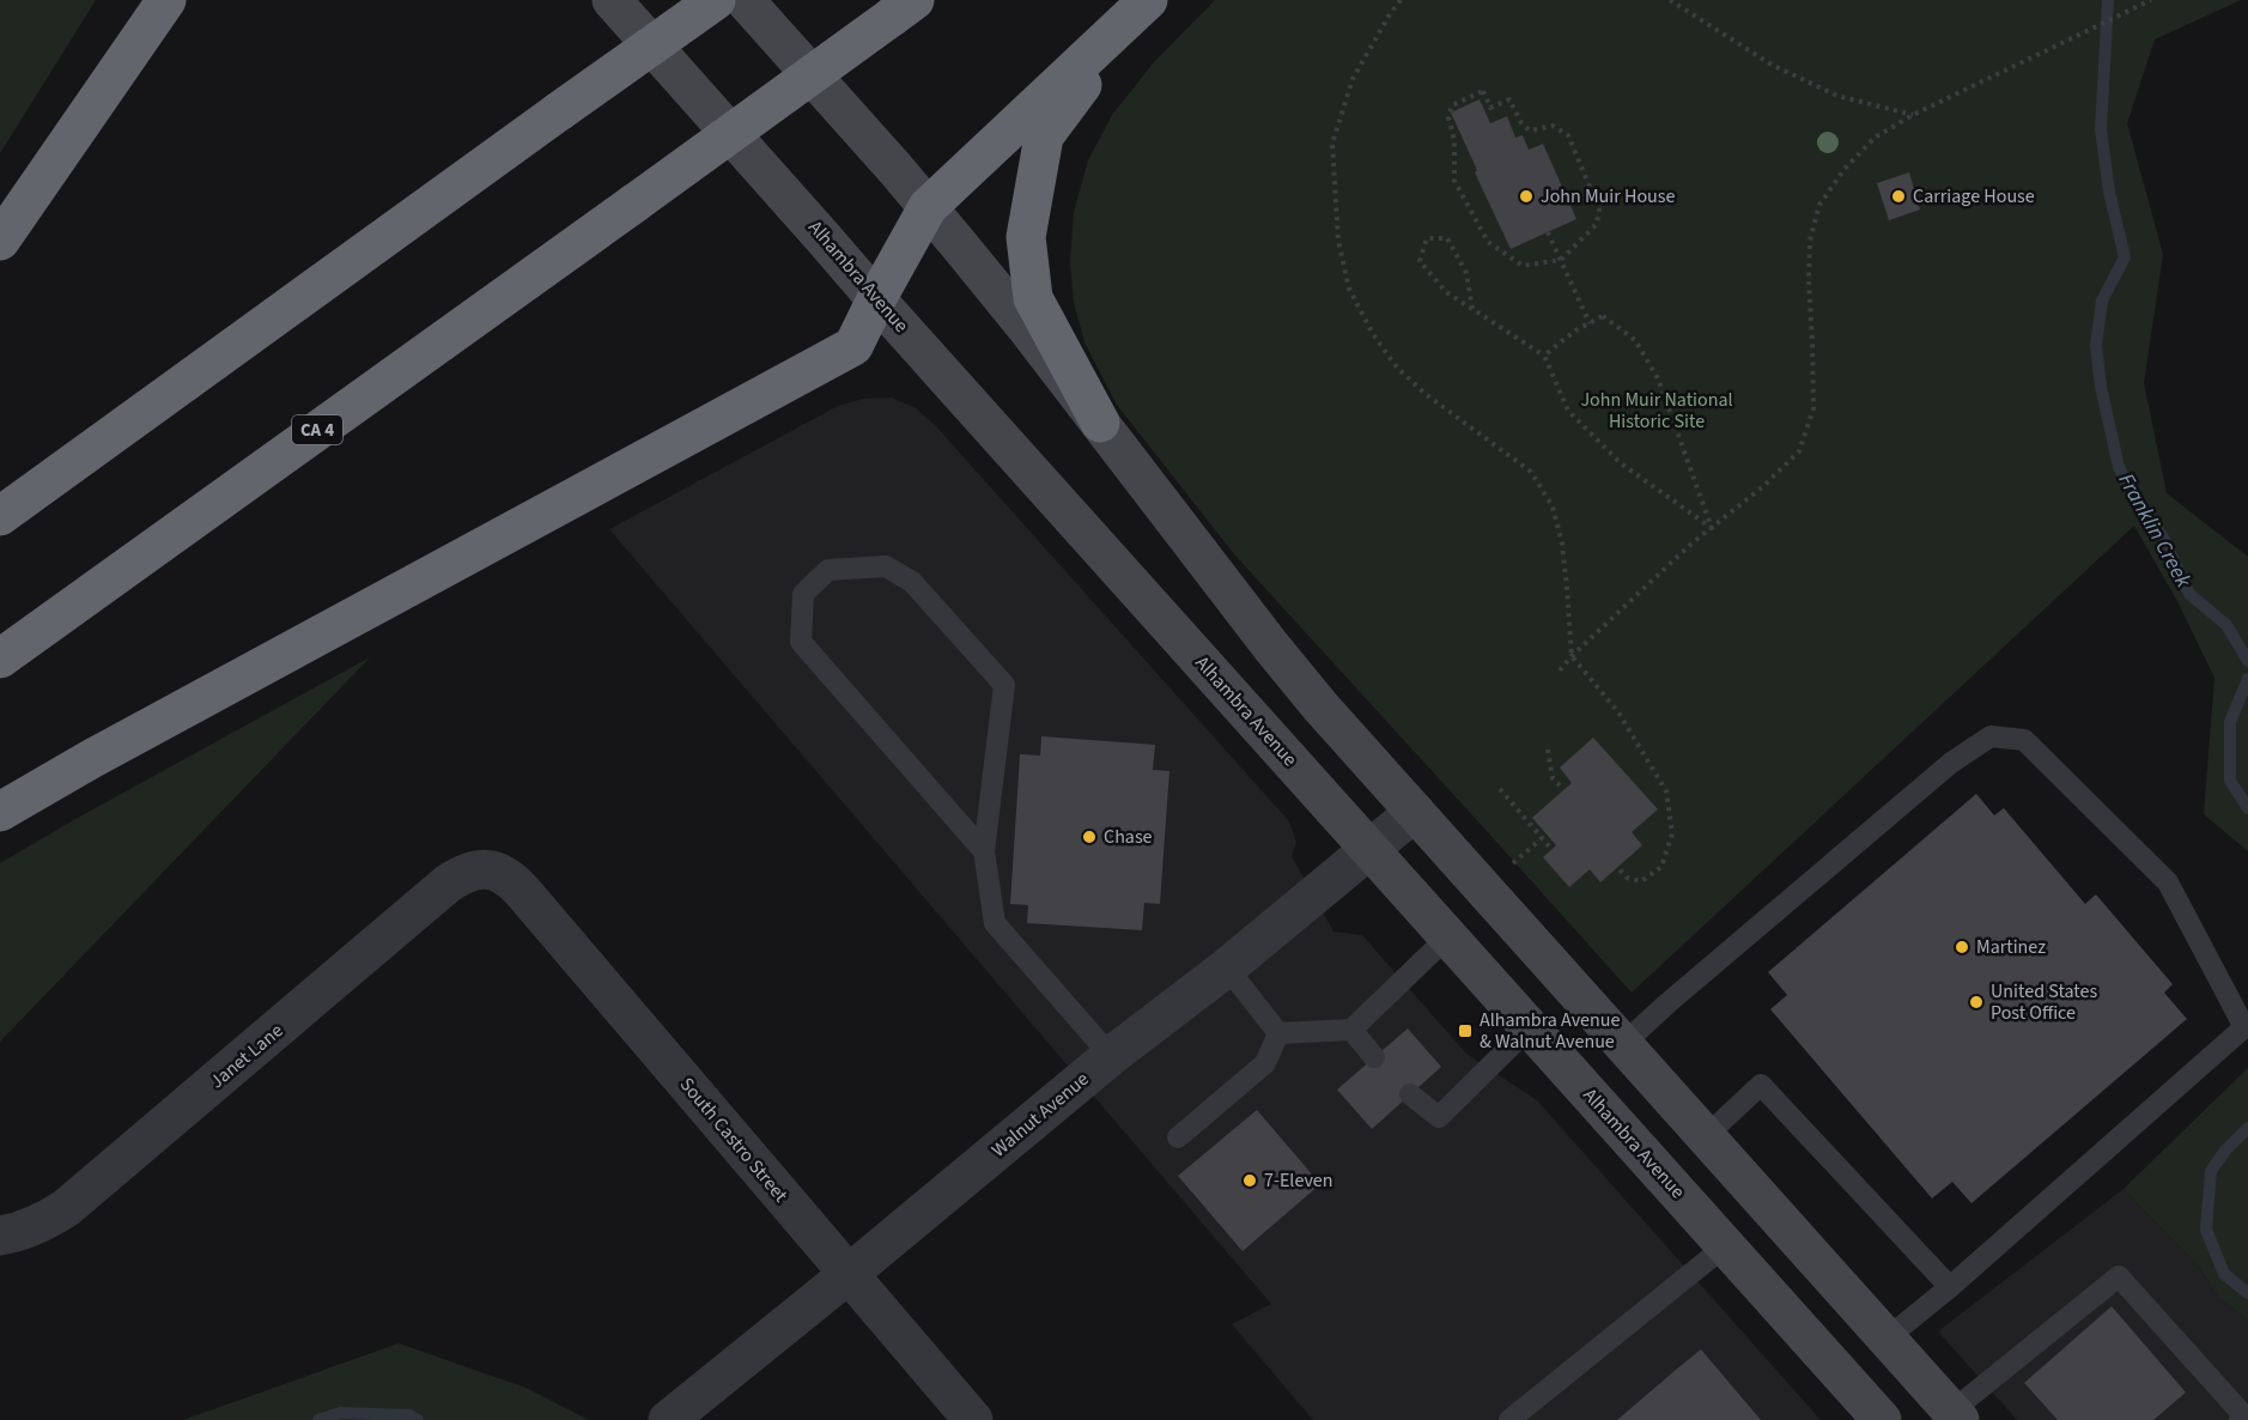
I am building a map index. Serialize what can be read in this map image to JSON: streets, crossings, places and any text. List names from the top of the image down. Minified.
{"streets":{"highway":["CA 4"],"main road":["Alhambra Avenue"],"street":["Janet Lane","Walnut Avenue","South Castro Street"]},"crossings":[["Alhambra Avenue","Walnut Avenue"],["Janet Lane","South Castro Street"],["Walnut Avenue","South Castro Street"]],"water":["Franklin Creek"],"parks":["John Muir National Historic Site"],"places":{"other":["John Muir House","Carriage House","Chase","Martinez","United States Post Office","7-Eleven"],"transit":["Alhambra Avenue & Walnut Avenue"]}}
